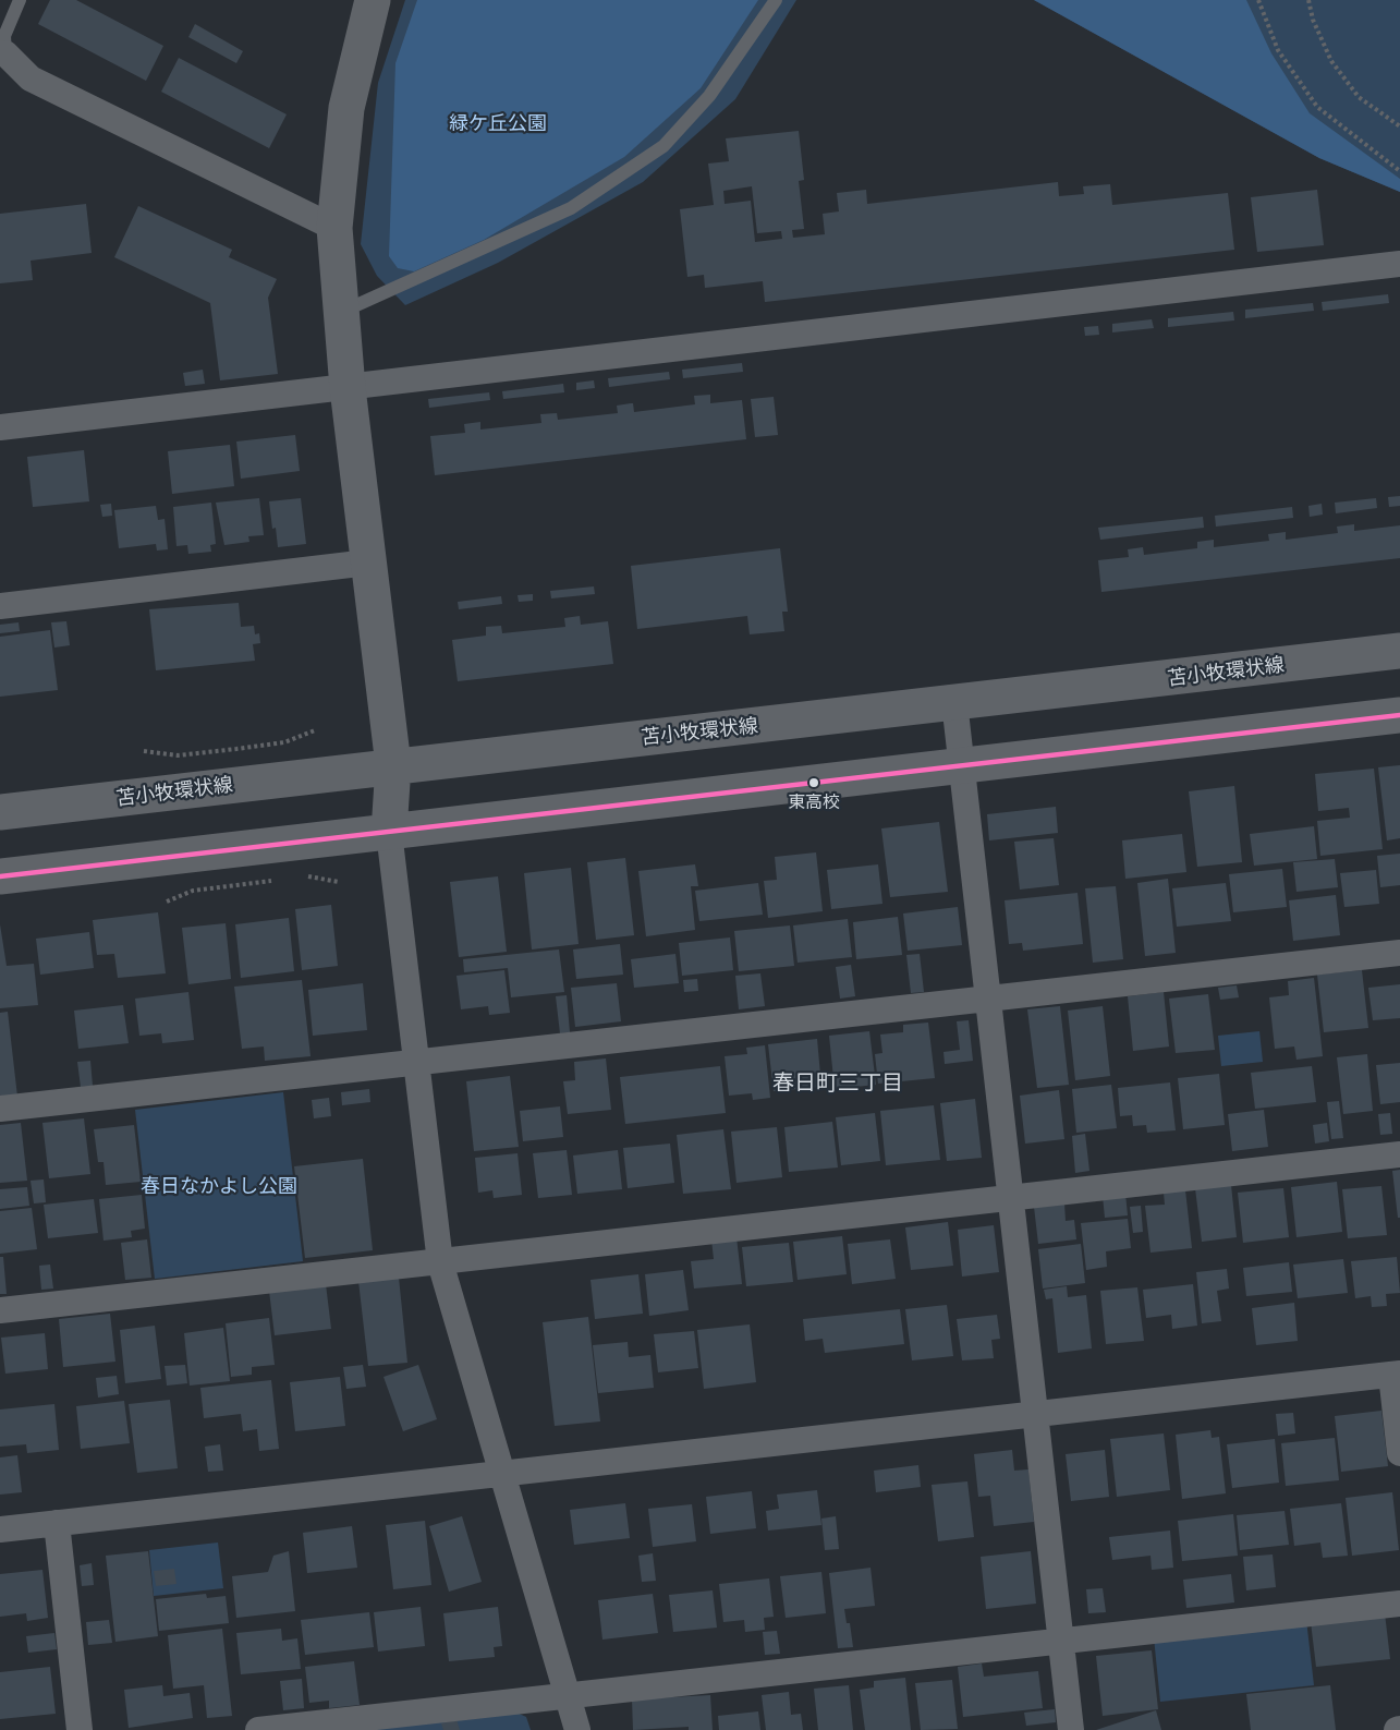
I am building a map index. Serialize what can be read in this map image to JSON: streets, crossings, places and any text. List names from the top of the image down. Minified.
{"streets":{"main road":["苫小牧環状線"]},"districts":["春日町三丁目"],"parks":["緑ケ丘公園","春日なかよし公園"],"places":["東高校"]}
